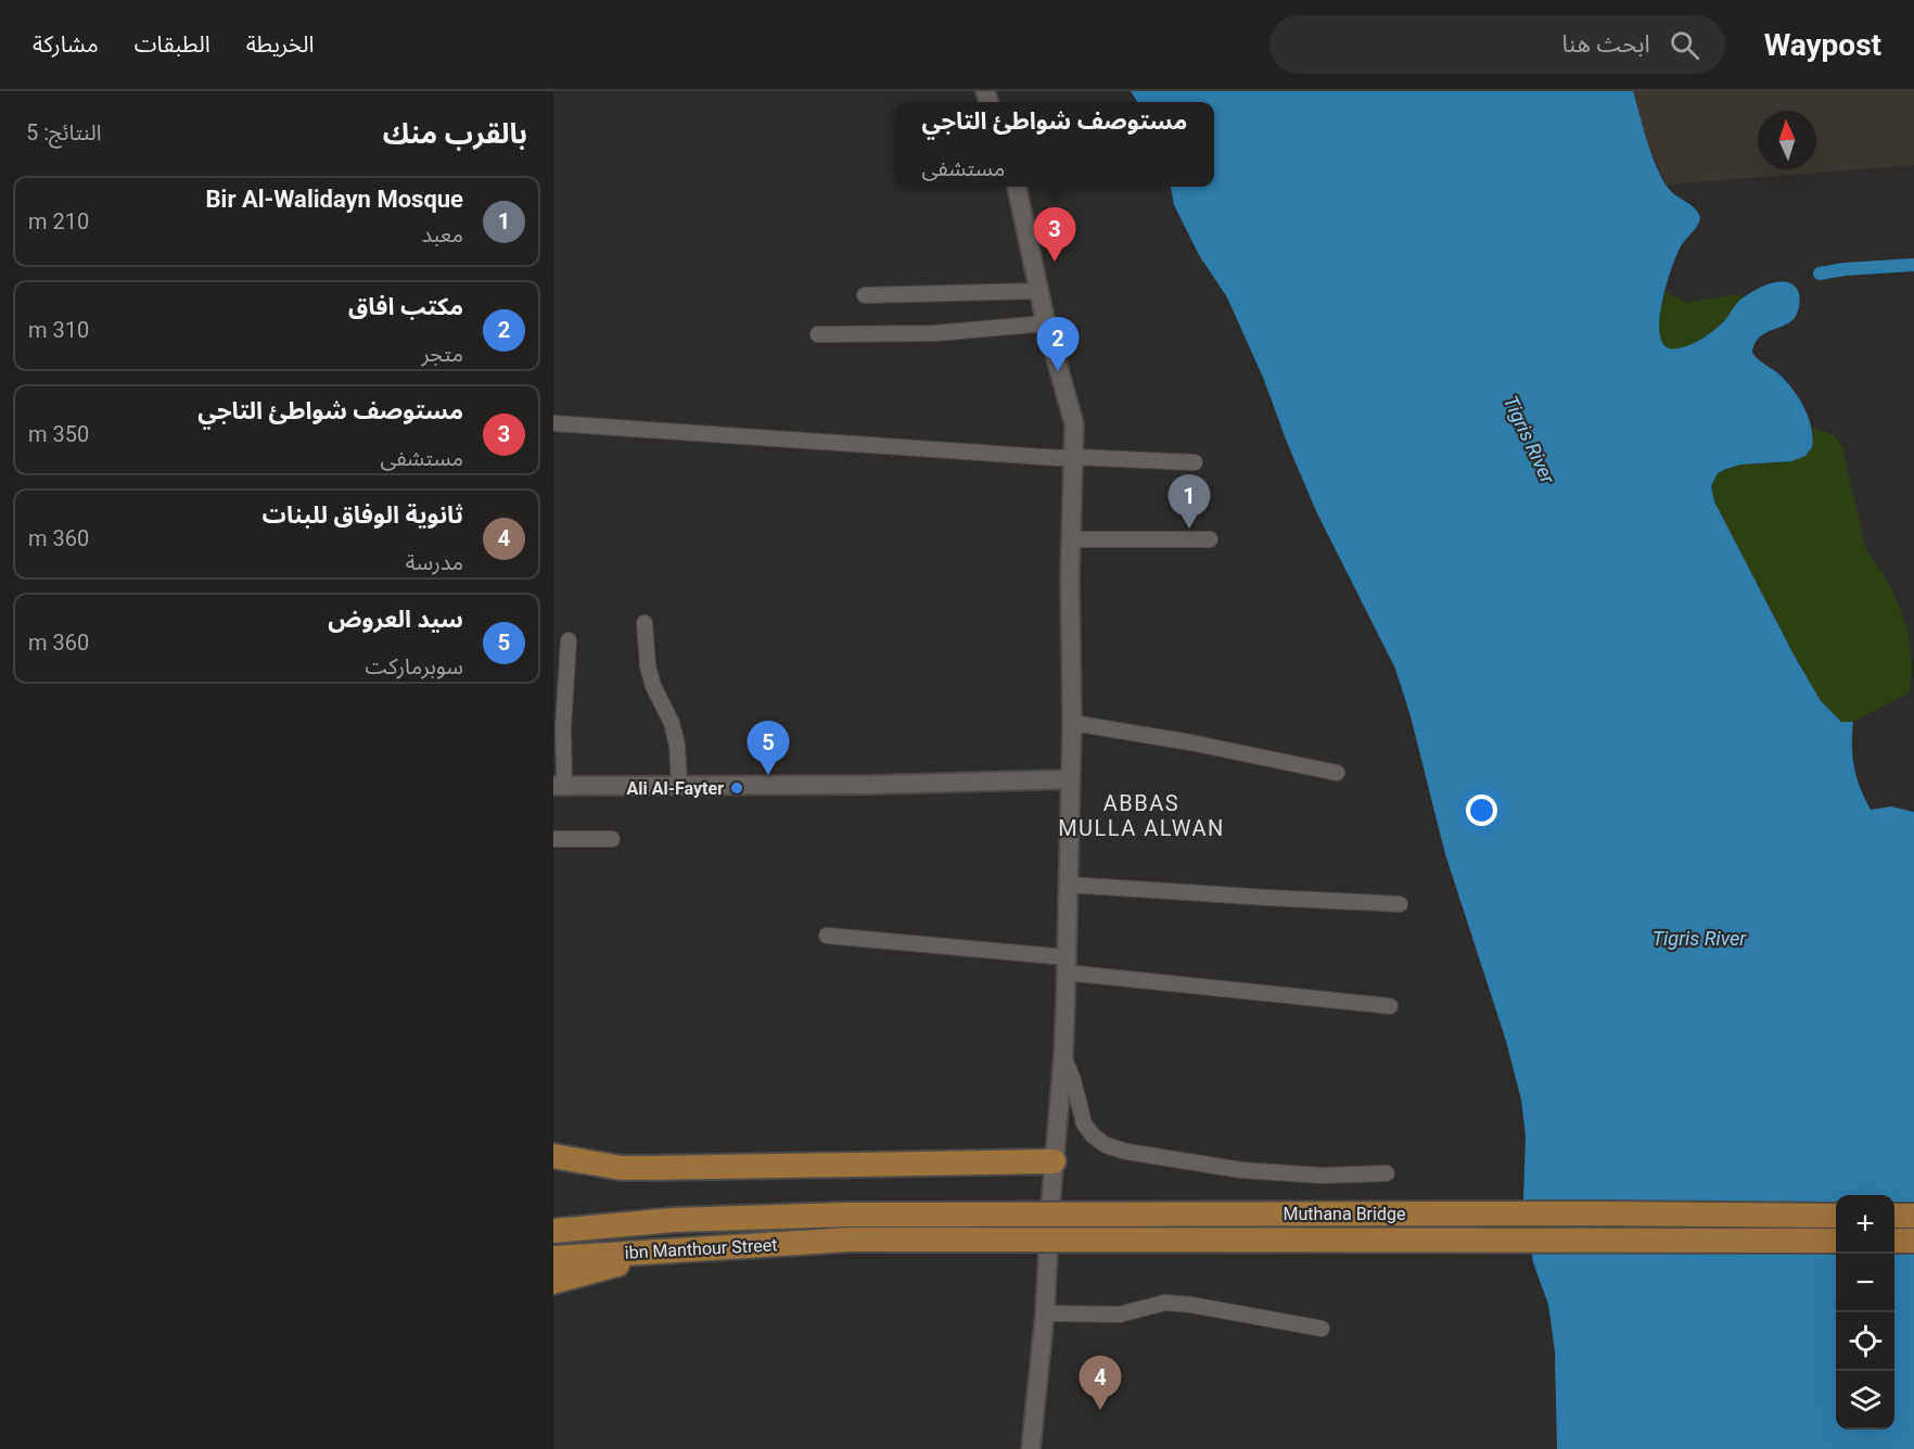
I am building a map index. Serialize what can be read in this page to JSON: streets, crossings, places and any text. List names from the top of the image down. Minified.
{"streets":{"highway":["Muthana Bridge","ibn Manthour Street"]},"crossings":[["Muthana Bridge","ibn Manthour Street"]],"districts":["ABBAS MULLA ALWAN"],"water":["Tigris River"],"places":["Ali Al-Fayter"],"north":"top","page":{"header":"Waypost","search":"ابحث هنا","nav":["الخريطة","الطبقات","مشاركة"],"heading":["بالقرب منك","النتائج: 5"],"popup":["مستوصف شواطئ التاجي","مستشفى"],"list":[{"mark":"1","name":"Bir Al-Walidayn Mosque","note":"معبد","value":"210 m"},{"mark":"2","name":"مكتب افاق","note":"متجر","value":"310 m"},{"mark":"3","name":"مستوصف شواطئ التاجي","note":"مستشفى","value":"350 m"},{"mark":"4","name":"ثانوية الوفاق للبنات","note":"مدرسة","value":"360 m"},{"mark":"5","name":"سيد العروض","note":"سوبرماركت","value":"360 m"}],"pins":["3","2","1","5","4"],"map_buttons":["+","−"]}}
